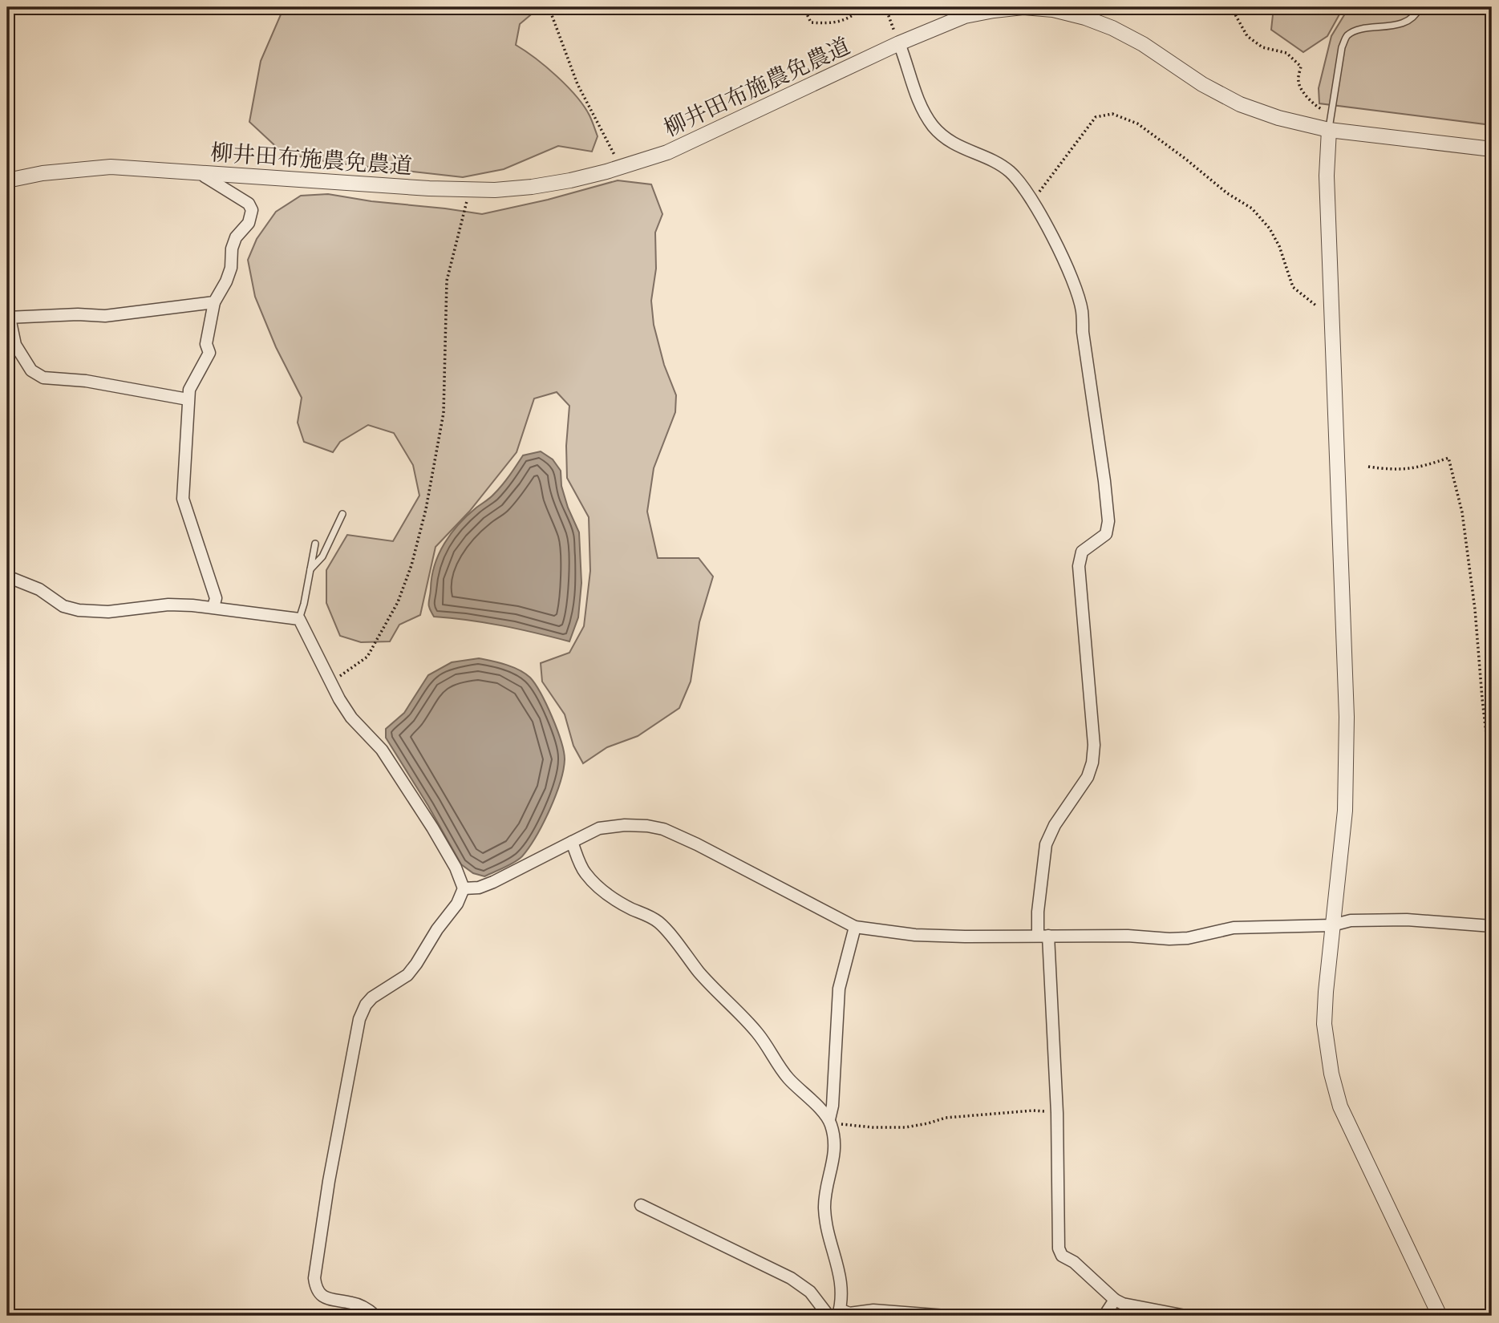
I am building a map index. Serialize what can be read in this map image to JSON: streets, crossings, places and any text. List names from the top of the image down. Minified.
{"streets":{"street":["柳井田布施農免農道"]}}
